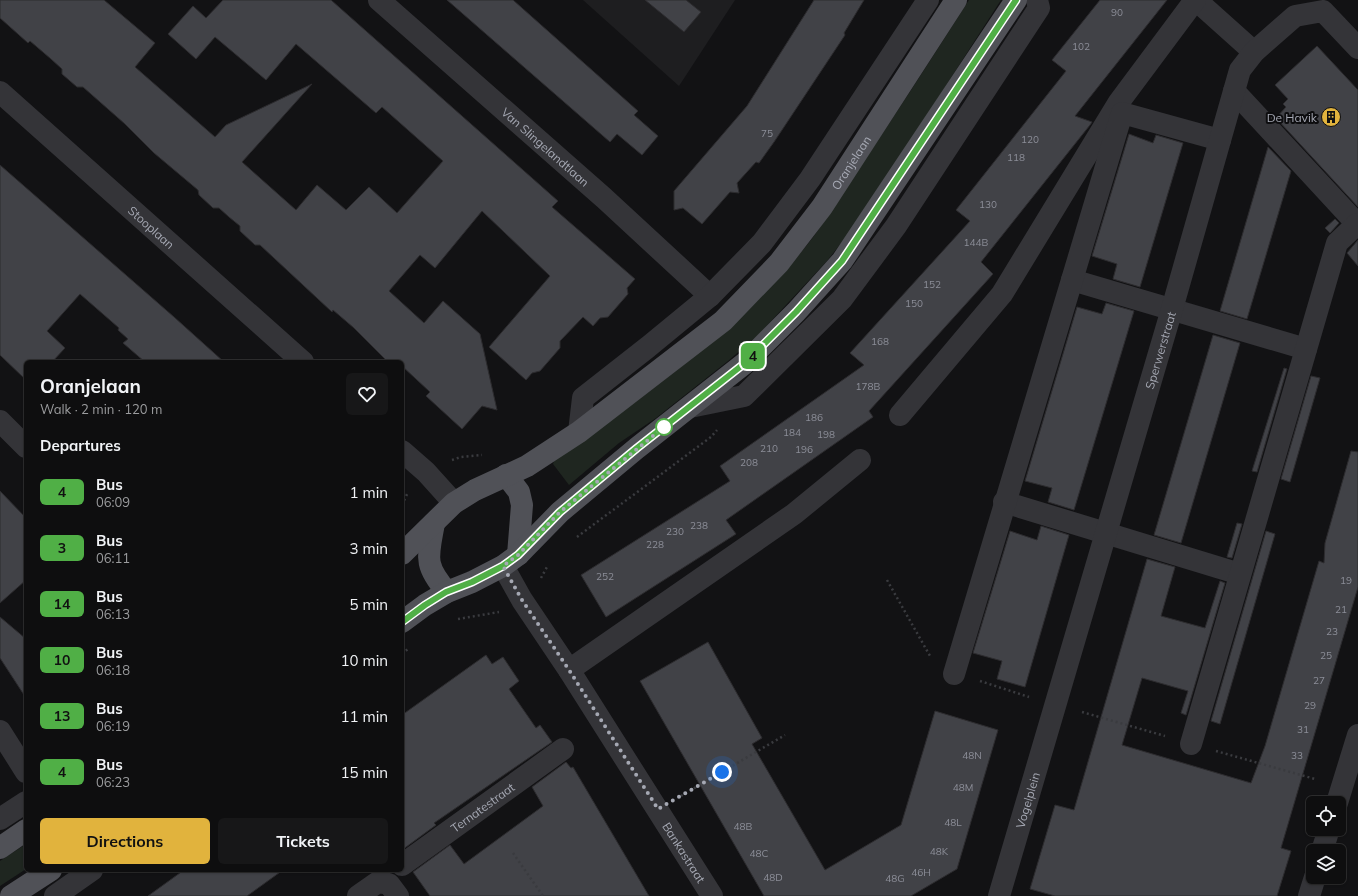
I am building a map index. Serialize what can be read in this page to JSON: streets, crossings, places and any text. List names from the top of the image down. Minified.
{"streets":{"main road":["Oranjelaan"],"street":["Van Slingelandtlaan","Stooplaan","Sperwerstraat","Vogelplein","Ternatestraat","Bankastraat"]},"crossings":[["Van Slingelandtlaan","Oranjelaan"],["Sperwerstraat","Vogelplein"]],"places":{"building":["De Havik"]},"lines":["bus line 4"],"house_numbers":["90","102","75","120","118","130","144B","152","150","168","178B","186","184","198","210","196","208","238","230","228","252","19","21","23","25","27","29","31","48N","33","48M","48L","48B","48K","48C","46H","48D","48G"],"page":{"on_map":"4","heading":[["Oranjelaan","Walk · 2 min · 120 m"],"Departures"],"list":[{"mark":"4","name":"Bus","note":"06:09","value":"1 min"},{"mark":"3","name":"Bus","note":"06:11","value":"3 min"},{"mark":"14","name":"Bus","note":"06:13","value":"5 min"},{"mark":"10","name":"Bus","note":"06:18","value":"10 min"},{"mark":"13","name":"Bus","note":"06:19","value":"11 min"},{"mark":"4","name":"Bus","note":"06:23","value":"15 min"}],"buttons":["Directions","Tickets"]}}
